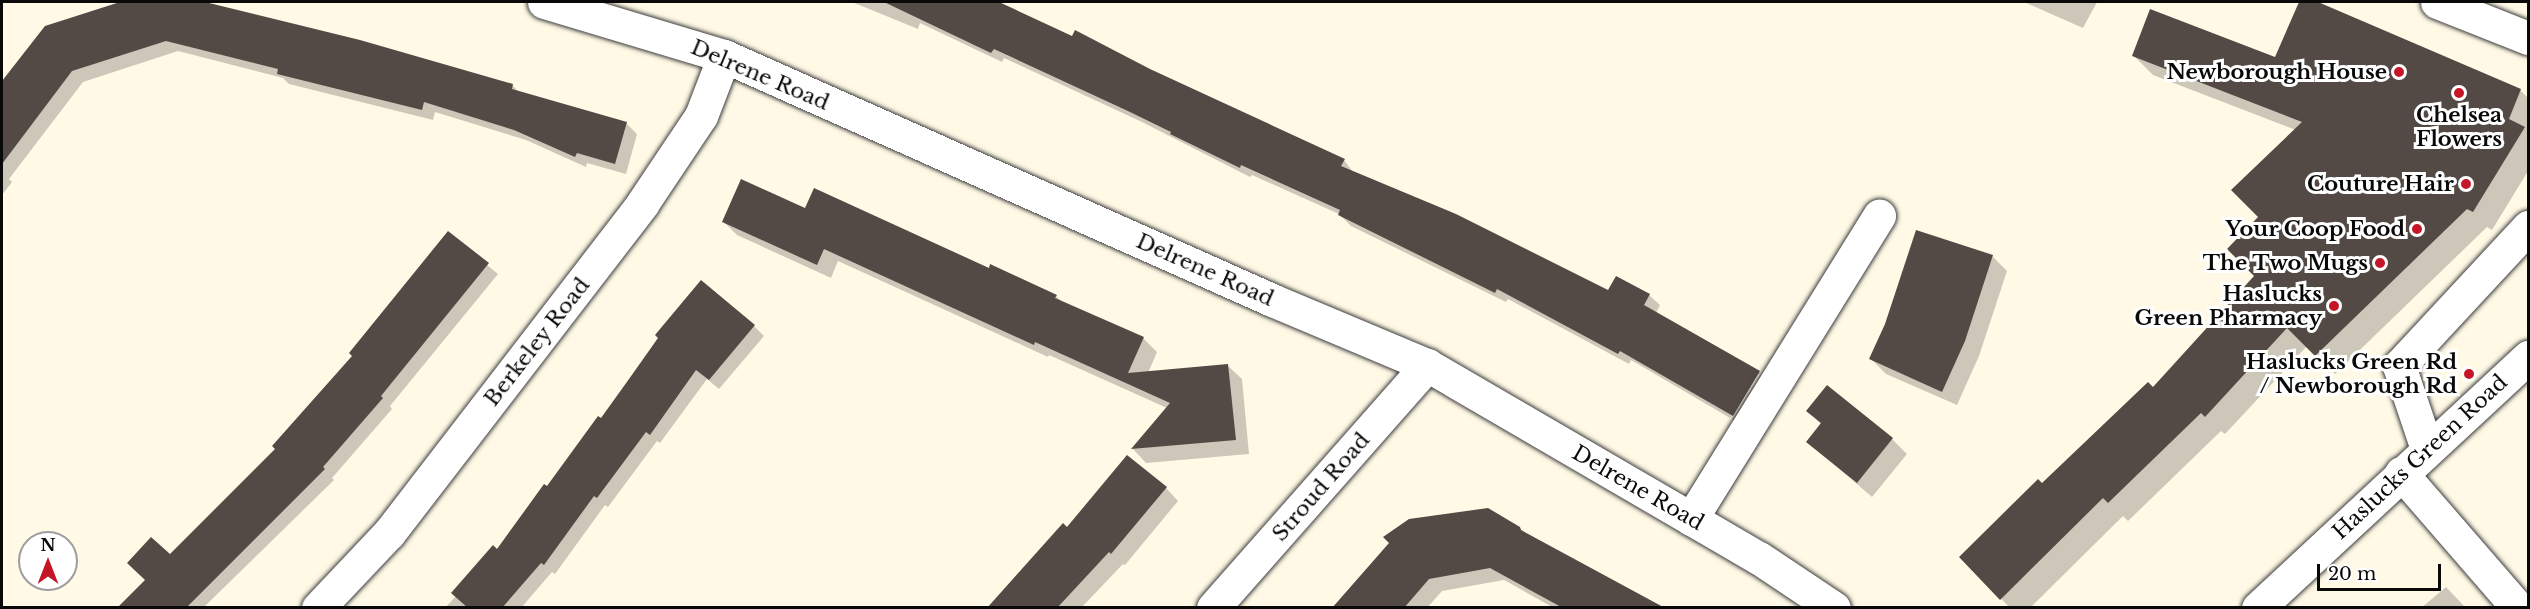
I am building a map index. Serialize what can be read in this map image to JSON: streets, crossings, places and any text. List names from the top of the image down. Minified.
{"streets":{"street":["Delrene Road","Berkeley Road","Haslucks Green Road","Stroud Road"]},"crossings":[["Delrene Road","Berkeley Road"],["Delrene Road","Stroud Road"]],"places":["Newborough House","Chelsea Flowers","Couture Hair","Your Coop Food","The Two Mugs","Haslucks Green Pharmacy","Haslucks Green Rd / Newborough Rd"],"scale_bar":"20 m","north":"top"}
